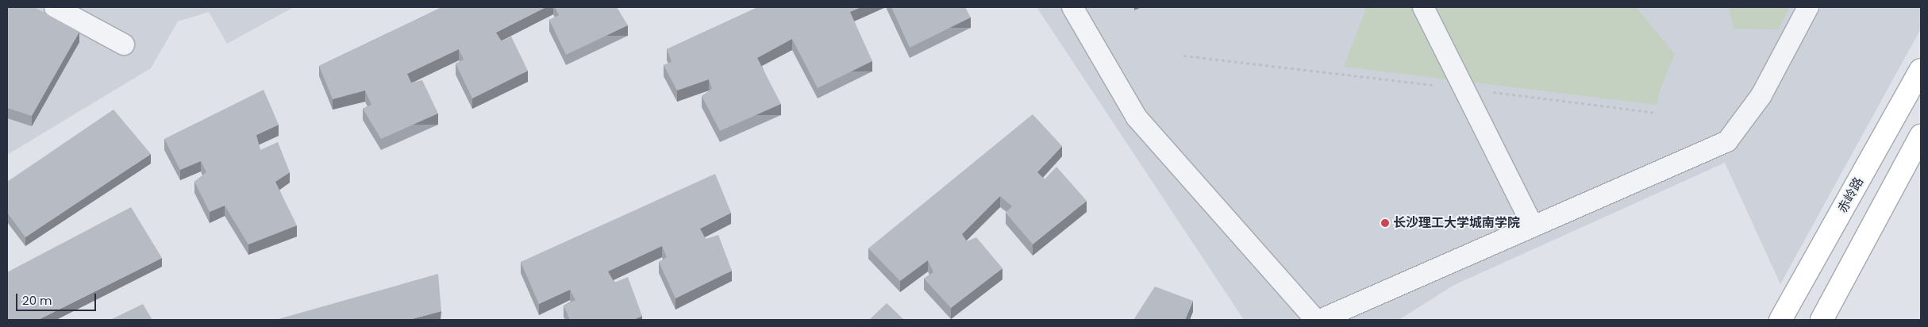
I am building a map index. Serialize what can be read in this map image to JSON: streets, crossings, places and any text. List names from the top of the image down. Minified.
{"streets":{"main road":["赤岭路"]},"places":["长沙理工大学城南学院"],"scale_bar":"20 m"}
